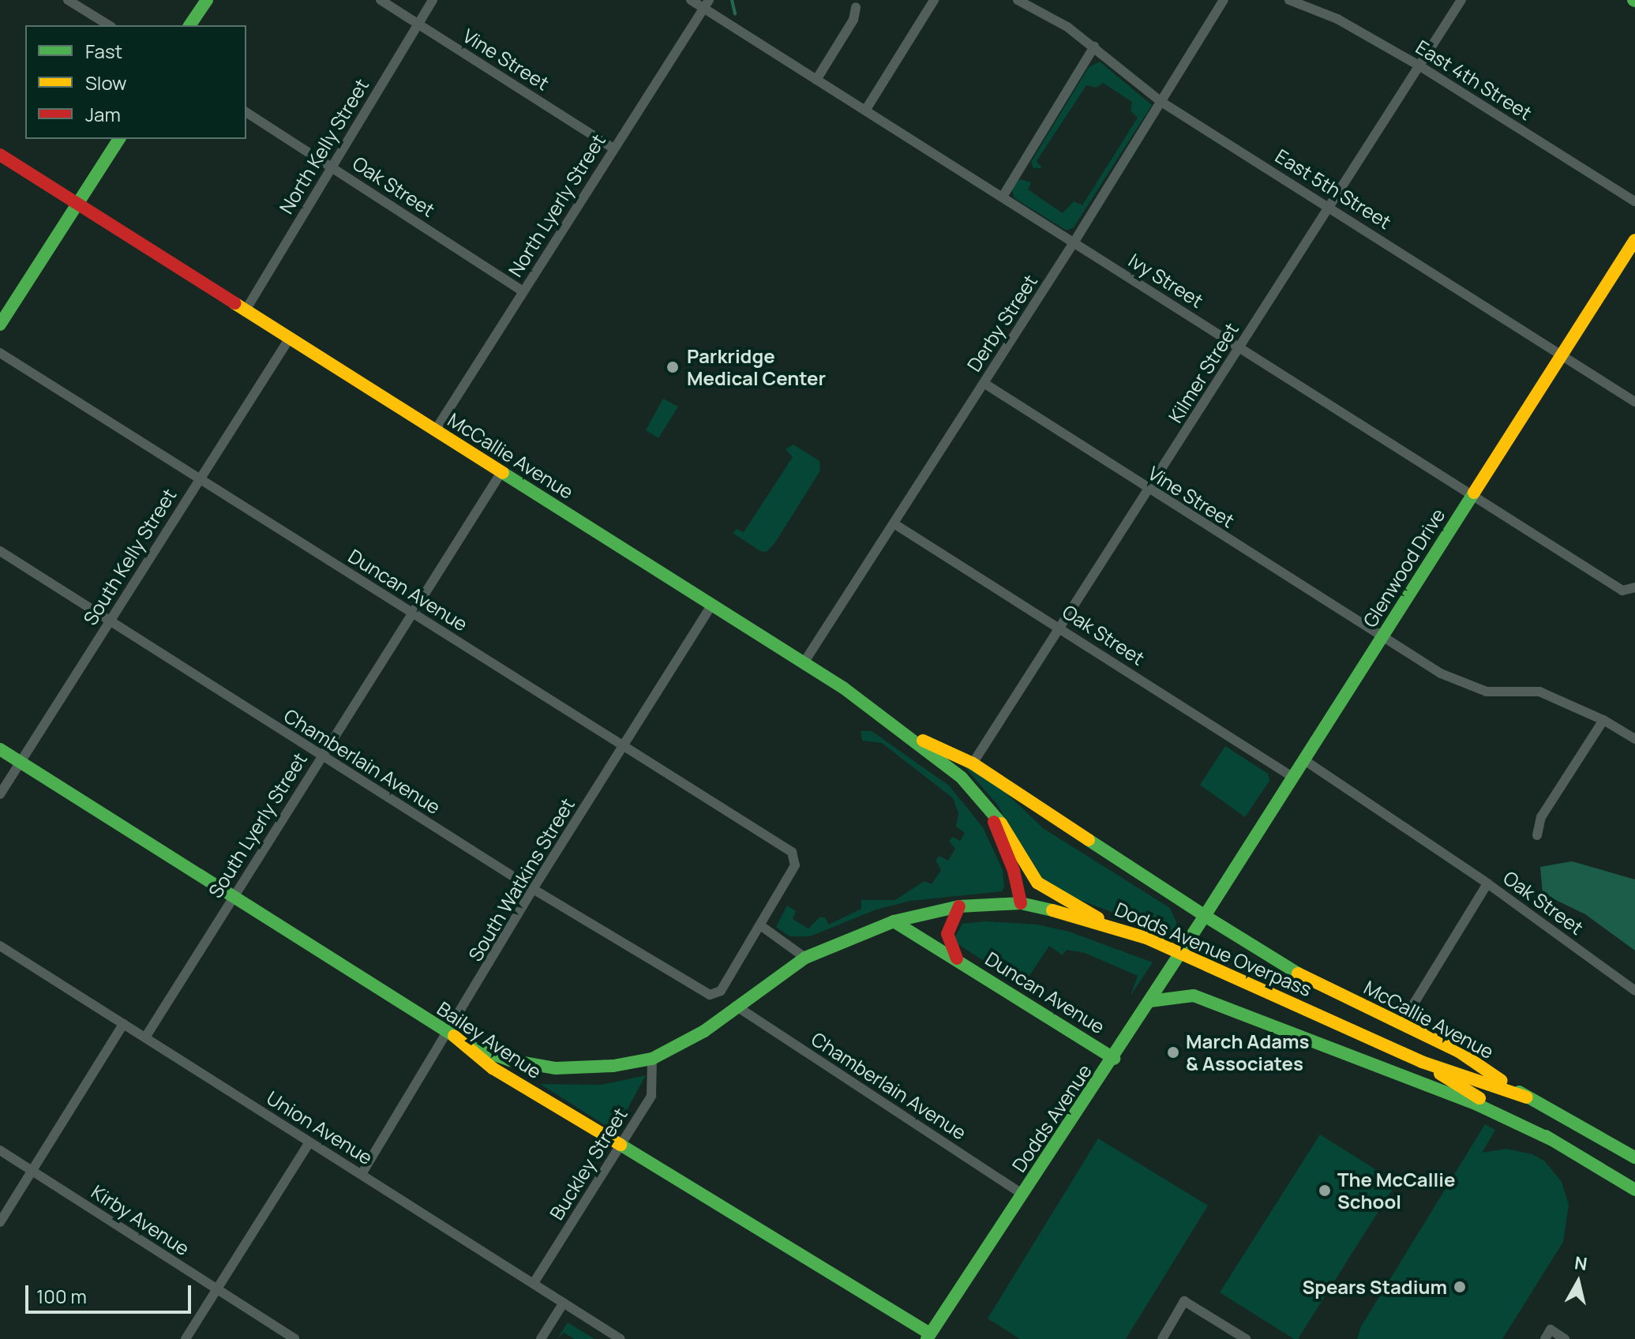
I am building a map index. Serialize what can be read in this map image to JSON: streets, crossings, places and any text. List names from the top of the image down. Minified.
{"streets":{"main road":["McCallie Avenue","Glenwood Drive","Duncan Avenue","Dodds Avenue Overpass","Bailey Avenue","Dodds Avenue"],"street":["Vine Street","East 4th Street","North Kelly Street","Oak Street","East 5th Street","North Lyerly Street","Ivy Street","Derby Street","Kilmer Street","South Kelly Street","Chamberlain Avenue","South Lyerly Street","South Watkins Street","Union Avenue","Buckley Street","Kirby Avenue"]},"crossings":[["Vine Street","North Kelly Street"],["Vine Street","North Lyerly Street"],["Vine Street","Derby Street"],["Vine Street","Kilmer Street"],["Vine Street","Glenwood Drive"],["East 4th Street","Kilmer Street"],["North Kelly Street","Oak Street"],["North Kelly Street","McCallie Avenue"],["Oak Street","North Lyerly Street"],["Oak Street","Derby Street"],["Oak Street","Kilmer Street"],["Oak Street","Glenwood Drive"],["East 5th Street","Derby Street"],["East 5th Street","Kilmer Street"],["East 5th Street","Glenwood Drive"],["North Lyerly Street","Ivy Street"],["North Lyerly Street","McCallie Avenue"],["Ivy Street","Derby Street"],["Ivy Street","Kilmer Street"],["Ivy Street","Glenwood Drive"],["Derby Street","McCallie Avenue"],["Kilmer Street","McCallie Avenue"],["McCallie Avenue","South Kelly Street"],["McCallie Avenue","Glenwood Drive"],["McCallie Avenue","South Lyerly Street"],["McCallie Avenue","South Watkins Street"],["McCallie Avenue","Dodds Avenue Overpass"],["McCallie Avenue","Dodds Avenue"],["South Kelly Street","Duncan Avenue"],["South Kelly Street","Chamberlain Avenue"],["South Kelly Street","Bailey Avenue"],["Glenwood Drive","Dodds Avenue"],["Duncan Avenue","Chamberlain Avenue"],["Duncan Avenue","South Lyerly Street"],["Duncan Avenue","South Watkins Street"],["Duncan Avenue","Dodds Avenue Overpass"],["Duncan Avenue","Dodds Avenue"],["Chamberlain Avenue","South Lyerly Street"],["Chamberlain Avenue","South Watkins Street"],["Chamberlain Avenue","Dodds Avenue Overpass"],["Chamberlain Avenue","Dodds Avenue"],["South Lyerly Street","Bailey Avenue"],["South Lyerly Street","Union Avenue"],["South Watkins Street","Bailey Avenue"],["South Watkins Street","Union Avenue"],["Dodds Avenue Overpass","Bailey Avenue"],["Dodds Avenue Overpass","Buckley Street"],["Bailey Avenue","Dodds Avenue"],["Bailey Avenue","Buckley Street"],["Union Avenue","Buckley Street"]],"places":["Parkridge Medical Center","March Adams & Associates","The McCallie School","Spears Stadium"],"legend":["Fast","Slow","Jam"],"scale_bar":"100 m","north":"top"}
